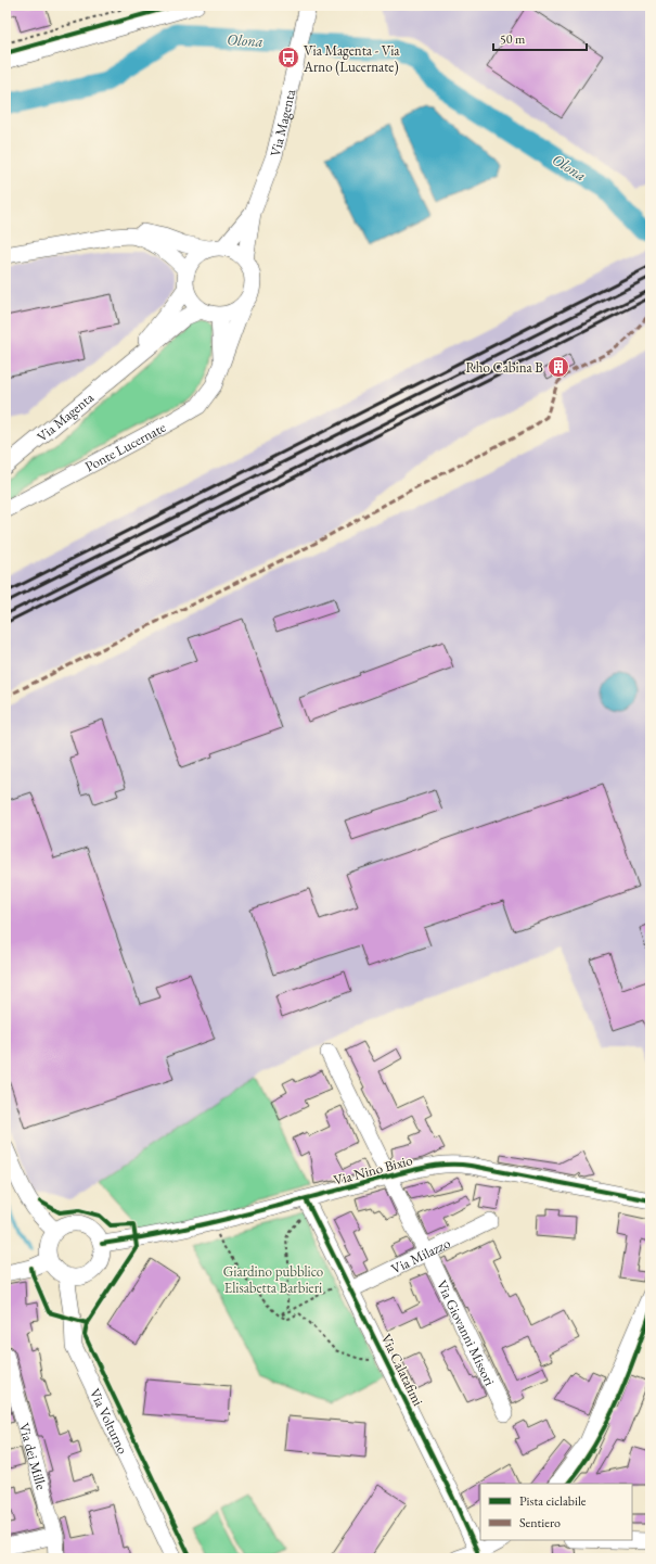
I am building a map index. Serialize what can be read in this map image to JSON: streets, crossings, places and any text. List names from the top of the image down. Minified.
{"streets":{"street":["Via Magenta","Ponte Lucernate","Via Nino Bixio","Via Milazzo","Via Giovanni Missori","Via Calatafimi","Via Volturno","Via dei Mille"]},"crossings":[["Via Magenta","Ponte Lucernate"],["Via Nino Bixio","Via Giovanni Missori"],["Via Nino Bixio","Via Calatafimi"],["Via Nino Bixio","Via Volturno"],["Via Milazzo","Via Giovanni Missori"],["Via Milazzo","Via Calatafimi"]],"water":["Olona"],"parks":["Giardino pubblico Elisabetta Barbieri"],"places":{"bus stop":["Via Magenta - Via Arno (Lucernate)"],"building":["Rho Cabina B"]},"legend":["Pista ciclabile","Sentiero"],"scale_bar":"50 m"}
